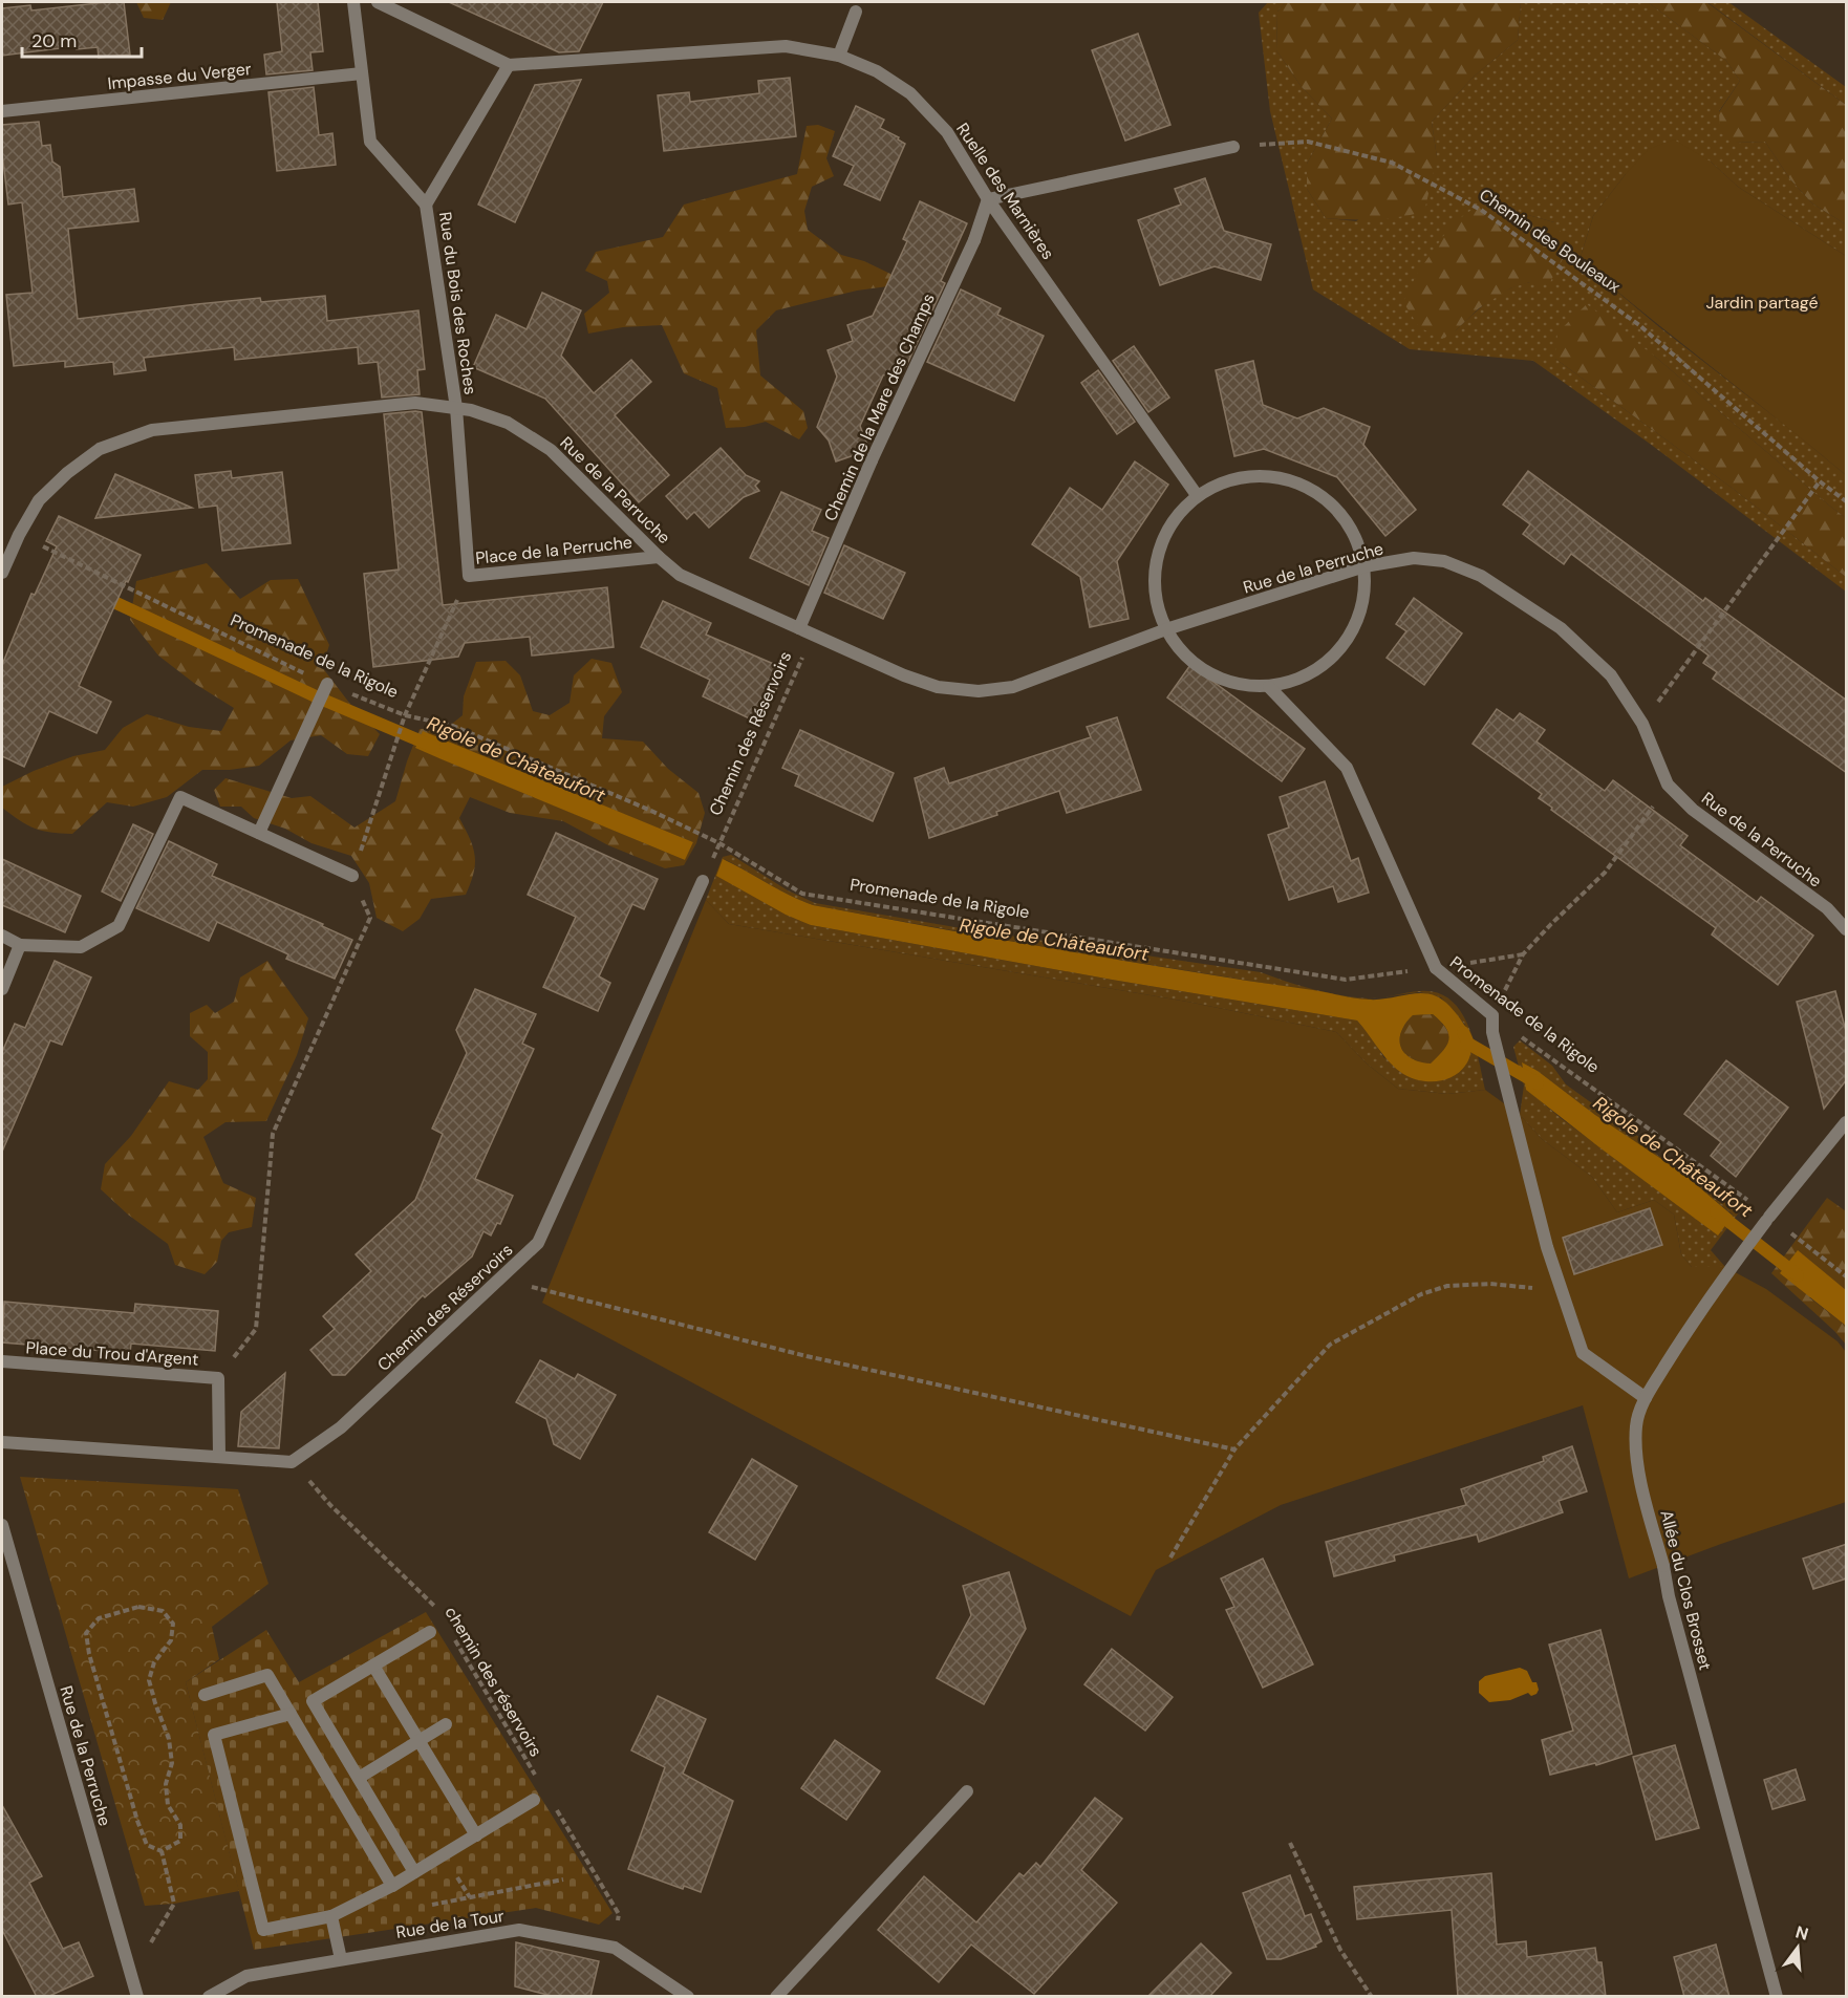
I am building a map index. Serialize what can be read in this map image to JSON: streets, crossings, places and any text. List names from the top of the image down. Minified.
{"streets":{"street":["Impasse du Verger","Ruelle des Marnières","Rue du Bois des Roches","Chemin de la Mare des Champs","Rue de la Perruche","Place de la Perruche","Promenade de la Rigole","Chemin des Réservoirs","Place du Trou d'Argent","Allée du Clos Brosset","Rue de la Tour"],"path":["Chemin des Bouleaux","chemin des réservoirs"]},"crossings":[["Ruelle des Marnières","Chemin de la Mare des Champs"],["Rue du Bois des Roches","Rue de la Perruche"],["Rue du Bois des Roches","Place de la Perruche"],["Chemin de la Mare des Champs","Rue de la Perruche"],["Rue de la Perruche","Place de la Perruche"],["Rue de la Perruche","Promenade de la Rigole"],["Rue de la Perruche","Chemin des Réservoirs"],["Promenade de la Rigole","Chemin des Réservoirs"],["Promenade de la Rigole","Allée du Clos Brosset"],["Chemin des Réservoirs","chemin des réservoirs"]],"water":["Rigole de Châteaufort"],"parks":["Jardin partagé"],"scale_bar":"20 m","north":"top"}
